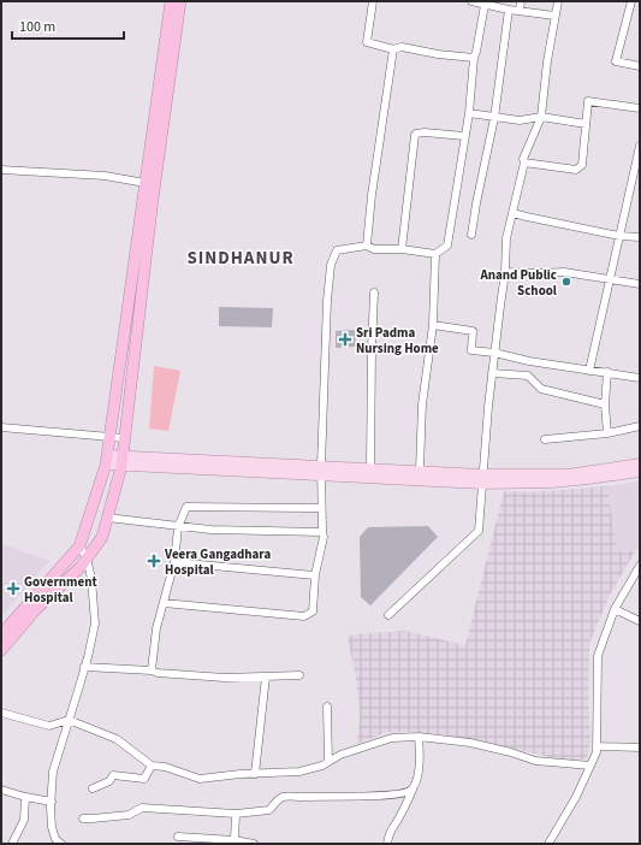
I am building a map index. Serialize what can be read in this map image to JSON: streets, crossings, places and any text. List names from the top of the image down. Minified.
{"districts":["SINDHANUR"],"places":{"other":["Anand Public School"],"health":["Sri Padma Nursing Home","Veera Gangadhara Hospital","Government Hospital"]},"scale_bar":"100 m"}
